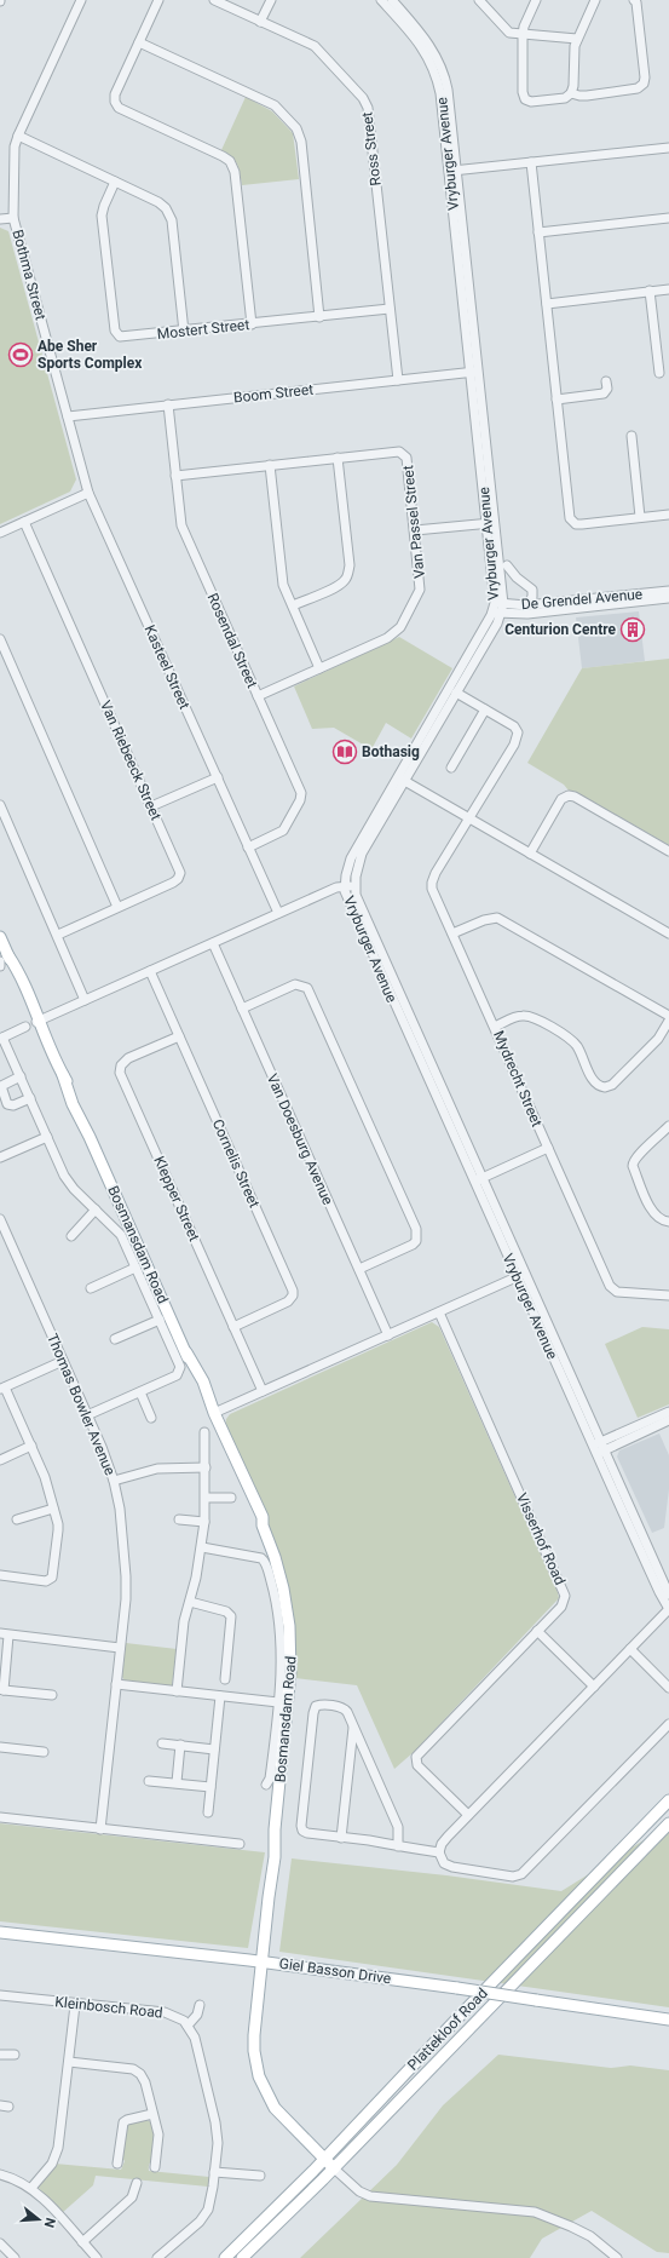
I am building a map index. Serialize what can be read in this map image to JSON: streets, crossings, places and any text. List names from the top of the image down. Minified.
{"streets":{"main road":["Bosmansdam Road","Giel Basson Drive","Plattekloof Road"],"street":["Ross Street","Vryburger Avenue","Bothma Street","Mostert Street","Boom Street","Van Passel Street","De Grendel Avenue","Rosendal Street","Kasteel Street","Van Riebeeck Street","Mydrecht Street","Van Doesburg Avenue","Cornelis Street","Klepper Street","Thomas Bowler Avenue","Visserhof Road","Kleinbosch Road"]},"crossings":[["Ross Street","Mostert Street"],["Ross Street","Boom Street"],["Vryburger Avenue","Boom Street"],["Vryburger Avenue","De Grendel Avenue"],["Bothma Street","Boom Street"],["Bothma Street","Kasteel Street"],["Boom Street","Rosendal Street"],["Boom Street","Kasteel Street"],["Van Passel Street","Rosendal Street"],["Rosendal Street","Kasteel Street"],["Cornelis Street","Klepper Street"],["Bosmansdam Road","Giel Basson Drive"],["Bosmansdam Road","Plattekloof Road"]],"places":{"sports":["Abe Sher Sports Complex"],"building":["Centurion Centre"],"library":["Bothasig"]},"north":"right"}
